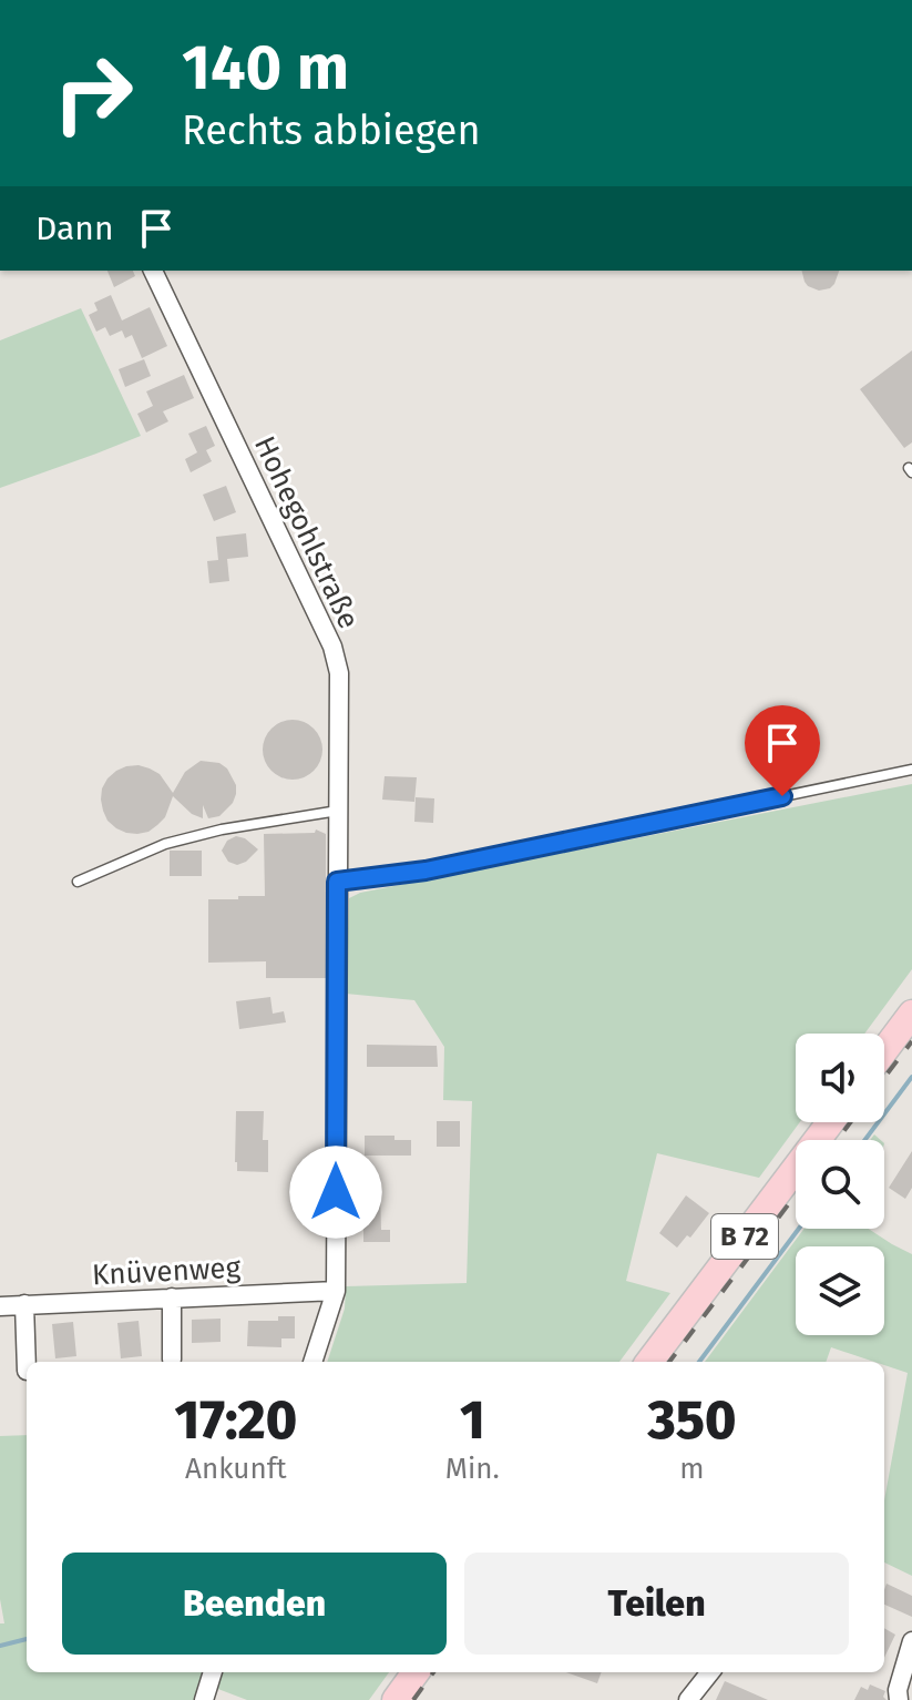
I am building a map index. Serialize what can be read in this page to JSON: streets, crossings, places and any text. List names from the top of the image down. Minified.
{"streets":{"main road":["B 72"],"street":["Hohegohlstraße","Knüvenweg"]},"crossings":[["Hohegohlstraße","Knüvenweg"]],"page":{"turn":["140 m","Rechts abbiegen"],"then":"Dann","eta":["17:20","Ankunft","1","Min.","350","m"],"buttons":["Beenden","Teilen"]}}
